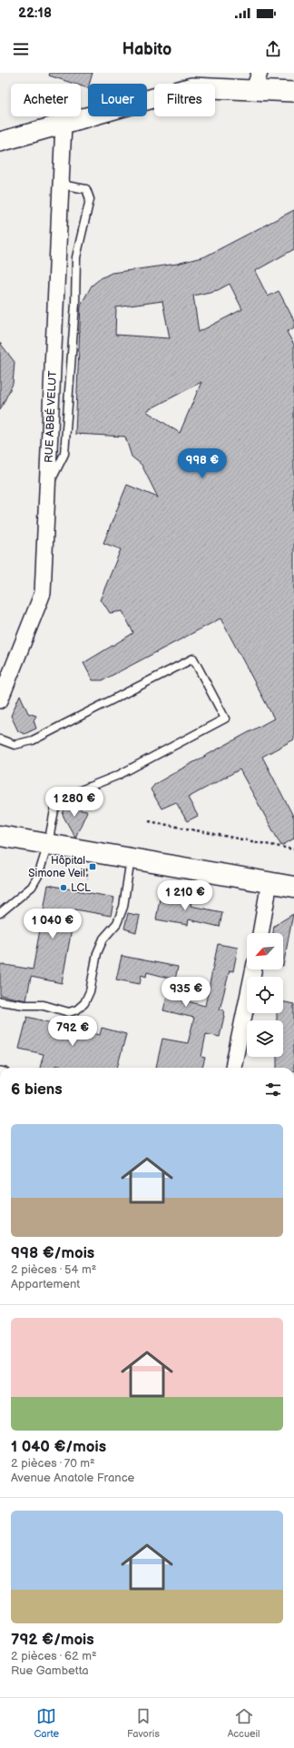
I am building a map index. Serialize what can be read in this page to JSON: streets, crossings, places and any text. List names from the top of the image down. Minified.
{"streets":{"street":["RUE ABBÉ VELUT"]},"places":{"transit":["Hôpital Simone Veil"],"other":["LCL"]},"north":"bottom left","page":{"status":"22:18","header":"Habito","chip":["Acheter","Louer","Filtres"],"price":["998 €","1 280 €","1 210 €","1 040 €","935 €","792 €"],"heading":"6 biens","list":[{"name":"998 €/mois","note":"2 pièces · 54 m² · Appartement"},{"name":"1 040 €/mois","note":"2 pièces · 70 m² · Avenue Anatole France"},{"name":"792 €/mois","note":"2 pièces · 62 m² · Rue Gambetta"}],"tabs":["Carte","Favoris","Accueil"]}}
